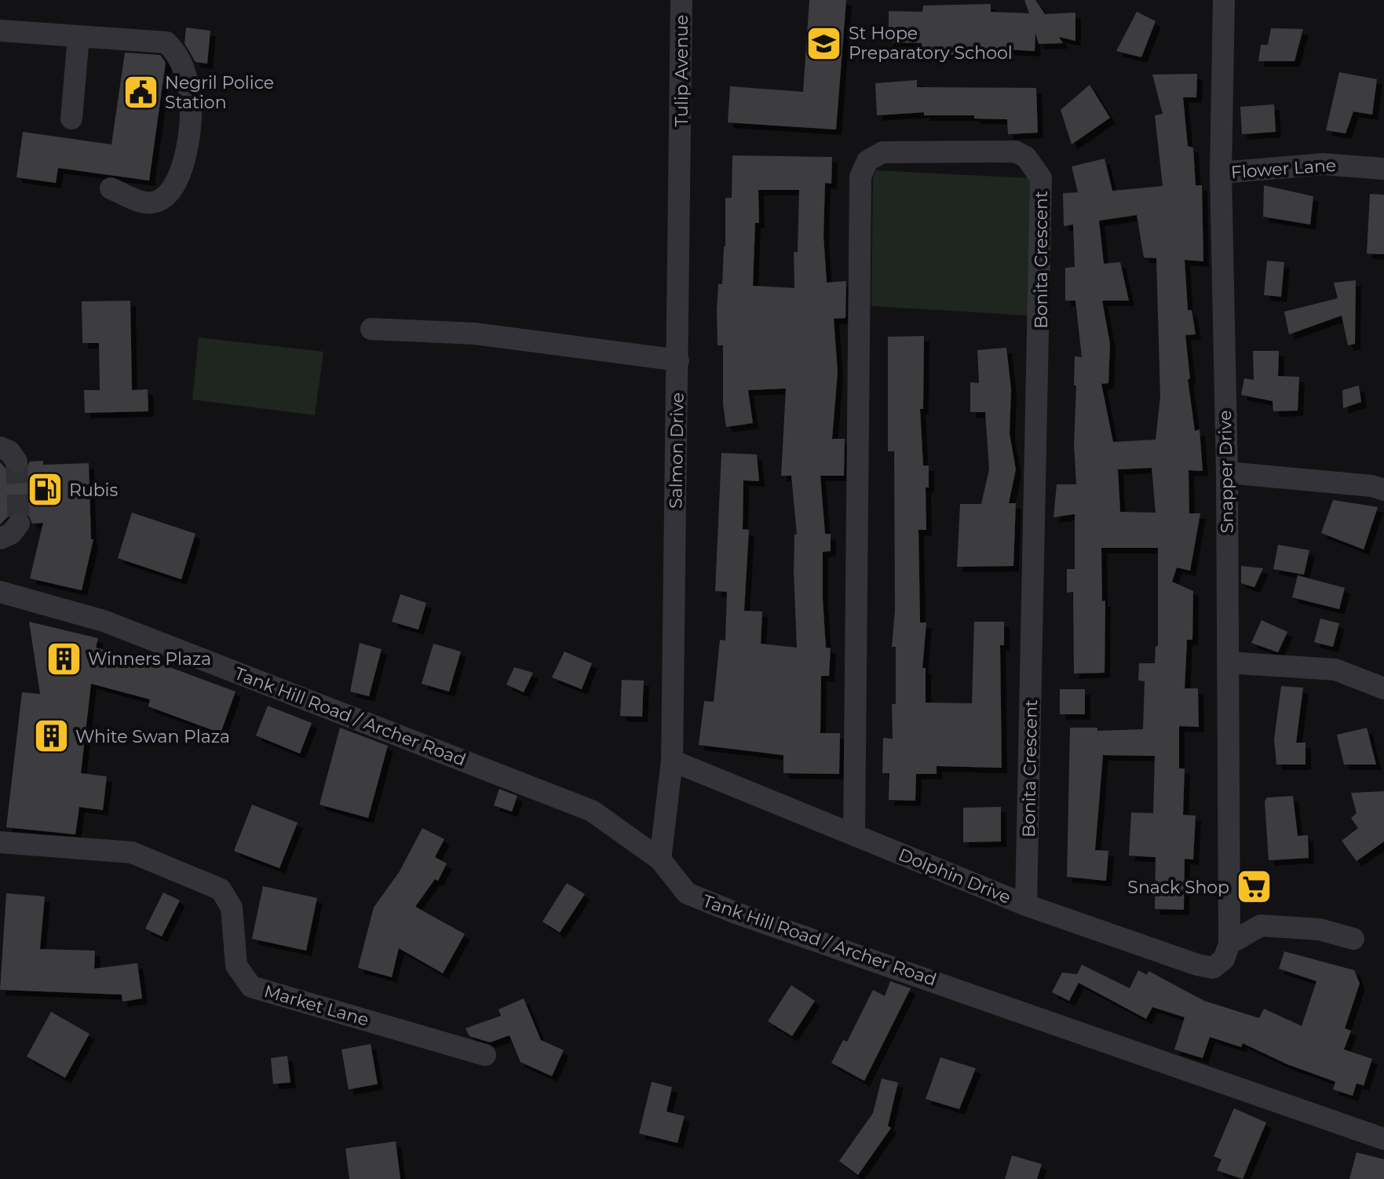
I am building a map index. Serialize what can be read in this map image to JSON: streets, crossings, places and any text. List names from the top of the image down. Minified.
{"streets":{"street":["Tulip Avenue","Flower Lane","Bonita Crescent","Salmon Drive","Snapper Drive","Tank Hill Road / Archer Road","Dolphin Drive","Market Lane"]},"crossings":[["Tulip Avenue","Salmon Drive"],["Flower Lane","Snapper Drive"],["Bonita Crescent","Dolphin Drive"],["Salmon Drive","Tank Hill Road / Archer Road"],["Salmon Drive","Dolphin Drive"],["Snapper Drive","Dolphin Drive"]],"places":{"school or university":["St Hope Preparatory School"],"public building":["Negril Police Station"],"fuel station":["Rubis"],"building":["Winners Plaza","White Swan Plaza"],"supermarket":["Snack Shop"]}}
